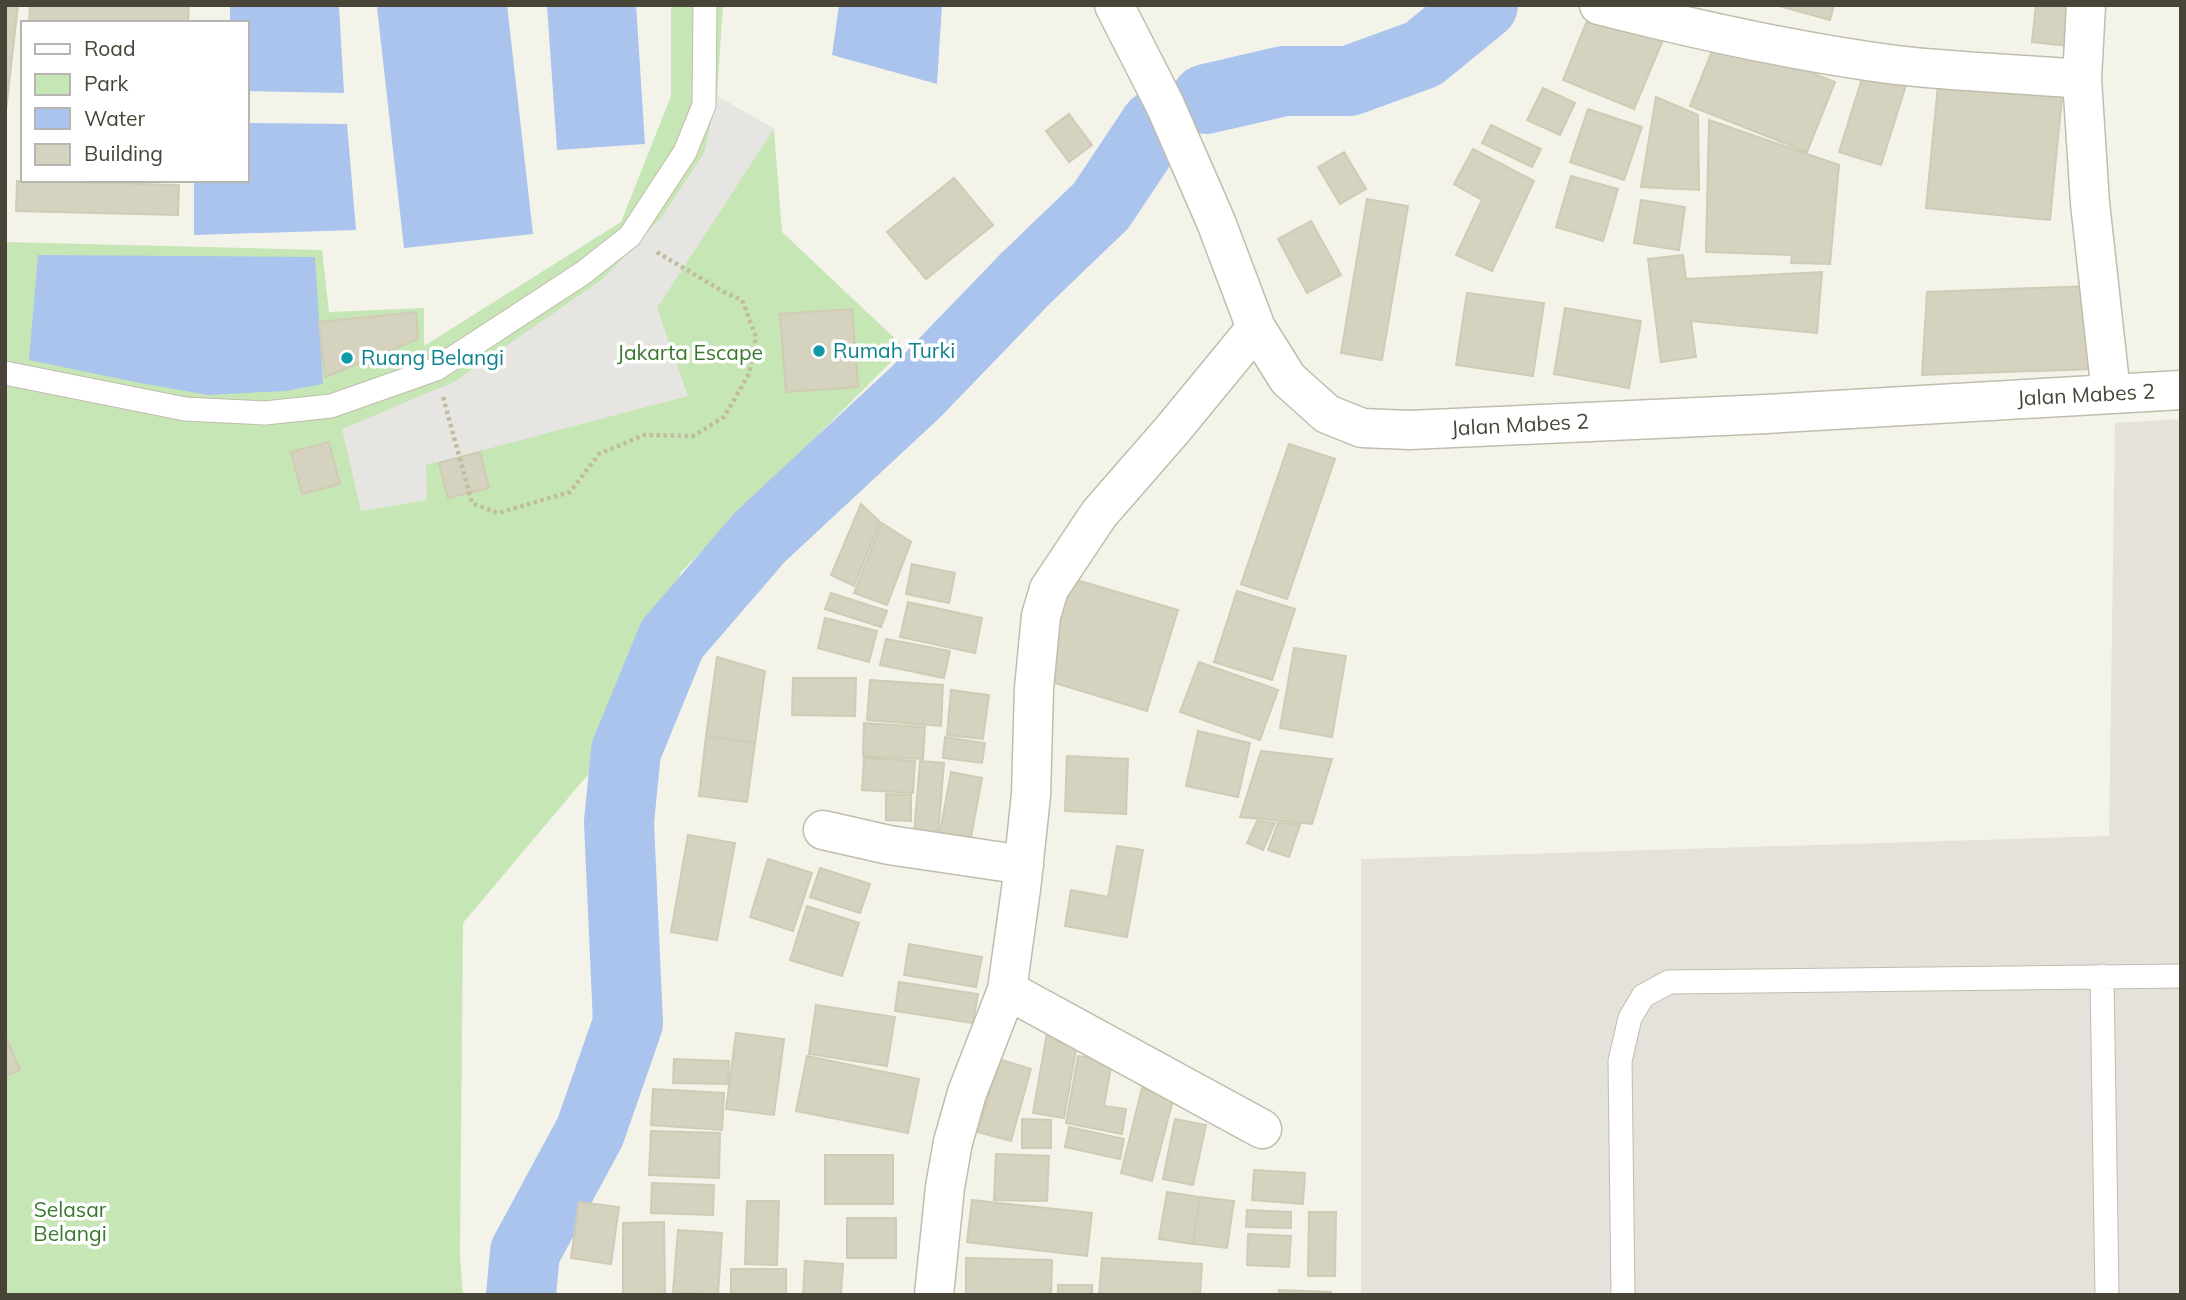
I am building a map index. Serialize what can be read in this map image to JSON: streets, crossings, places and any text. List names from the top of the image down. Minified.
{"streets":{"street":["Jalan Mabes 2"]},"parks":["Jakarta Escape","Selasar Belangi"],"places":["Rumah Turki","Ruang Belangi"],"legend":["Road","Park","Water","Building"]}
